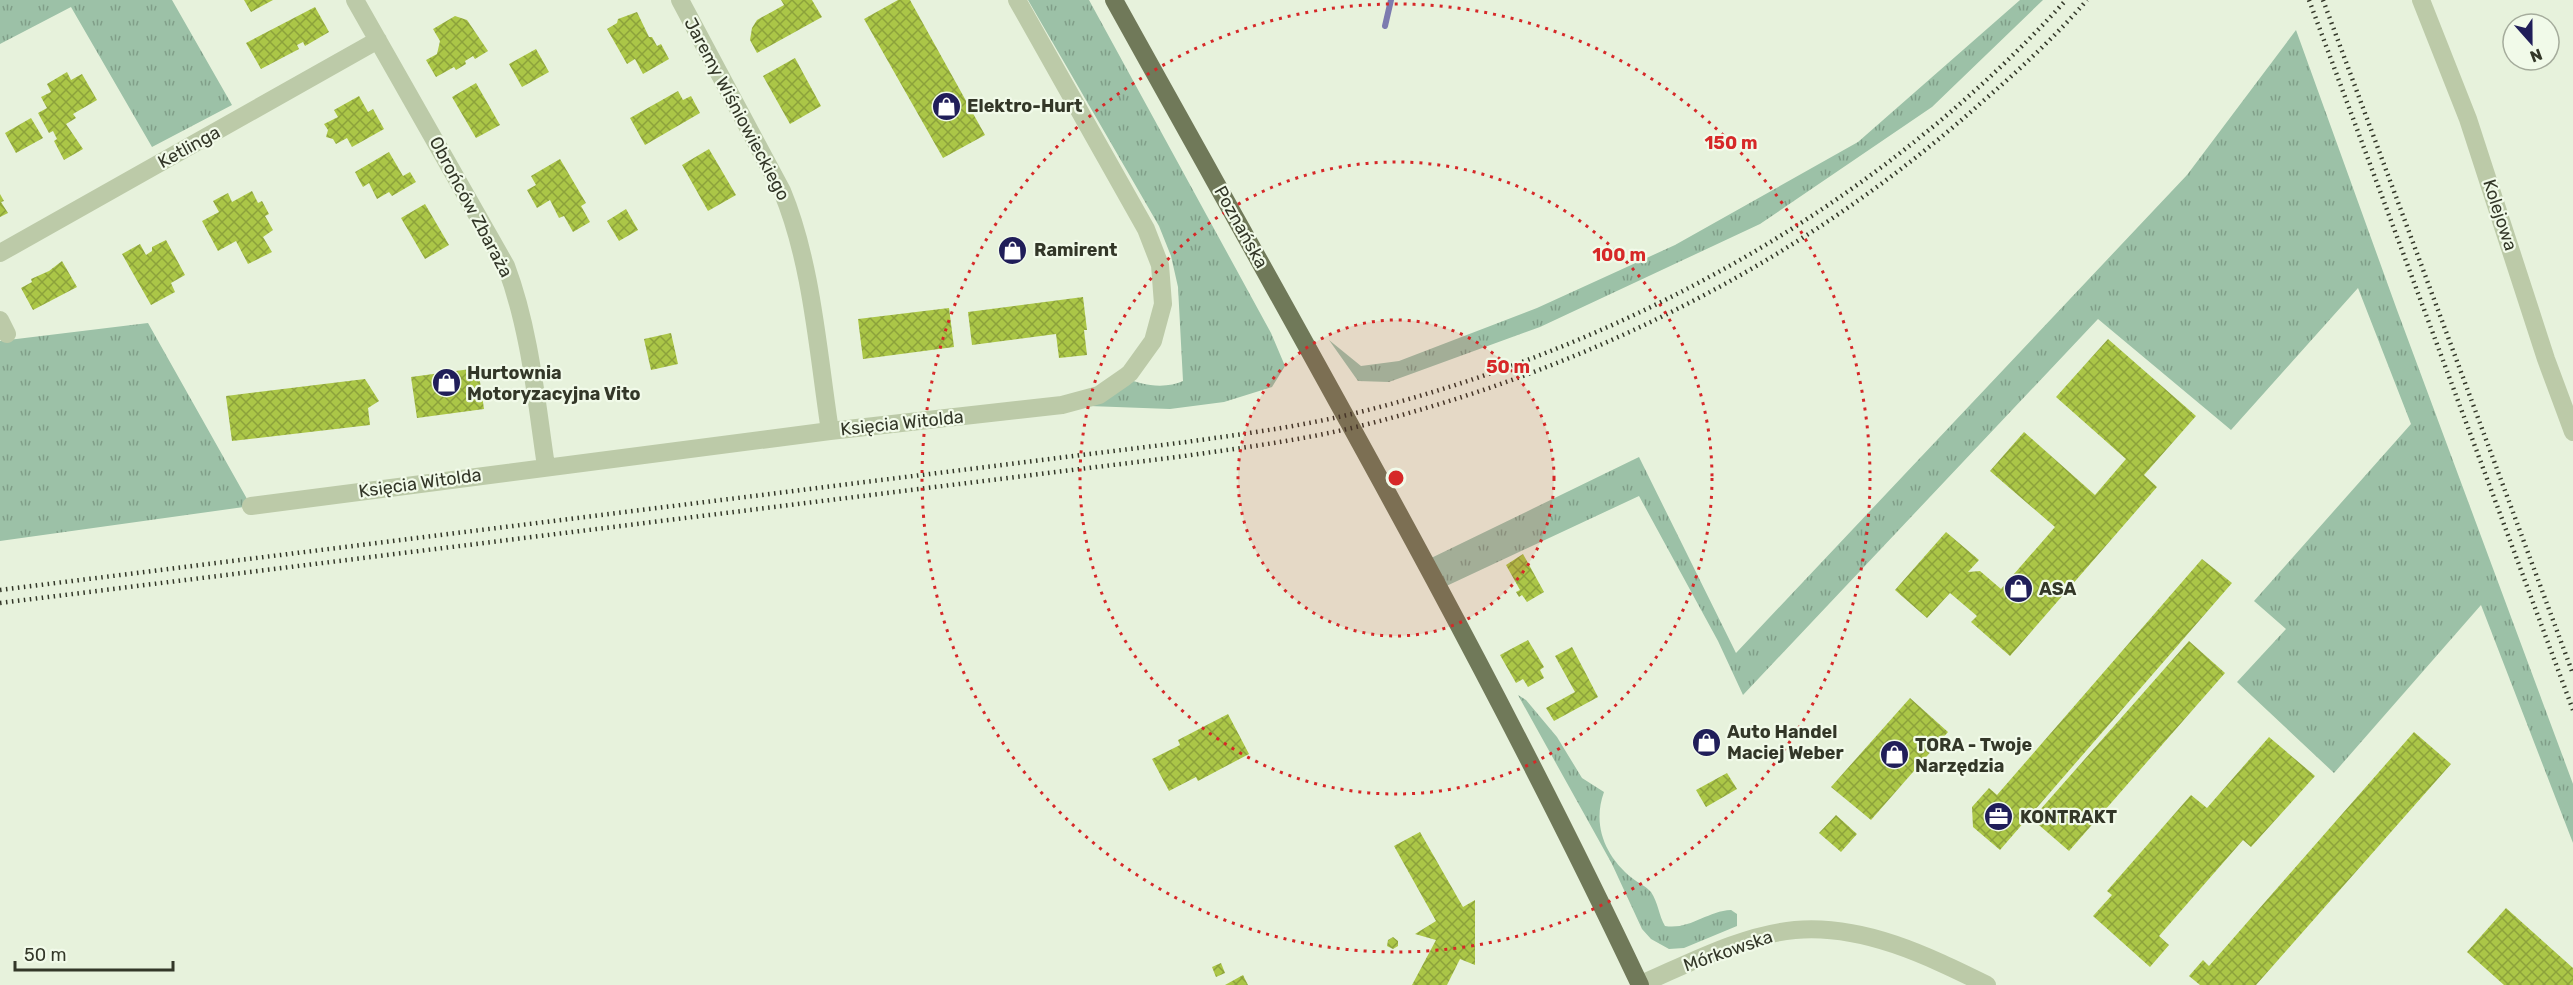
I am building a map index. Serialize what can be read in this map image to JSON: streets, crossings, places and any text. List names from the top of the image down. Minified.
{"streets":{"main road":["Poznańska"],"street":["Jaremy Wiśniowieckiego","Ketlinga","Obrońców Zbaraża","Kolejowa","Księcia Witolda","Mórkowska"]},"crossings":[["Jaremy Wiśniowieckiego","Księcia Witolda"],["Ketlinga","Obrońców Zbaraża"],["Obrońców Zbaraża","Księcia Witolda"],["Poznańska","Mórkowska"]],"places":{"shop":["Elektro-Hurt","Ramirent","Hurtownia Motoryzacyjna Vito","ASA","Auto Handel Maciej Weber","TORA - Twoje Narzędzia"],"office":["KONTRAKT"]},"scale_bar":"50 m","north":"bottom","rings":["150 m","100 m","50 m"]}
